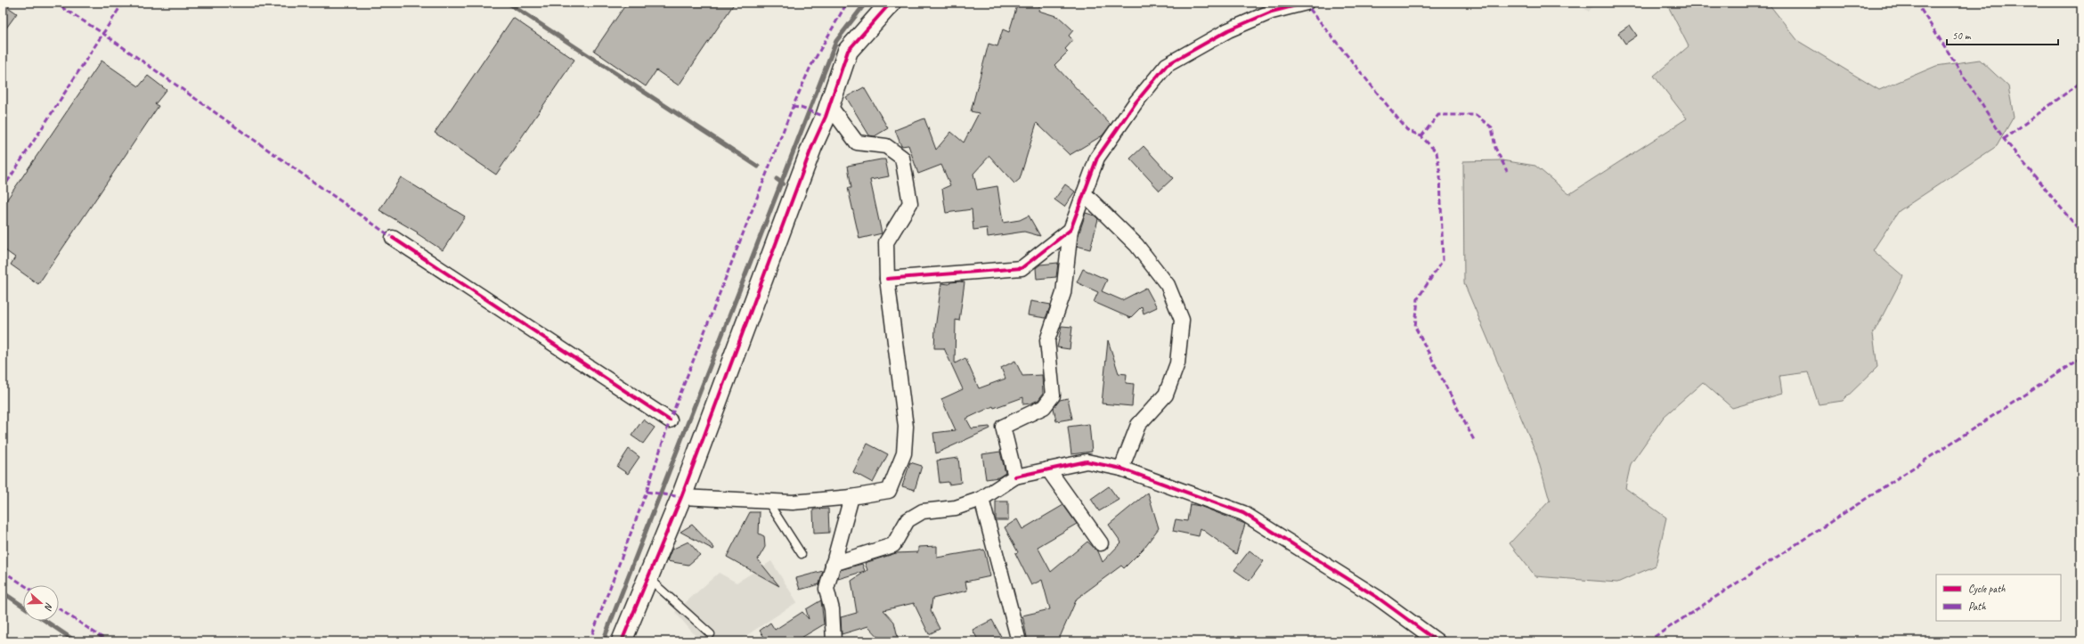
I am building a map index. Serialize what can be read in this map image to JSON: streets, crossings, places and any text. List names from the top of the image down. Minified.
{"legend":["Cycle path","Path"],"scale_bar":"50 m","north":"right"}
